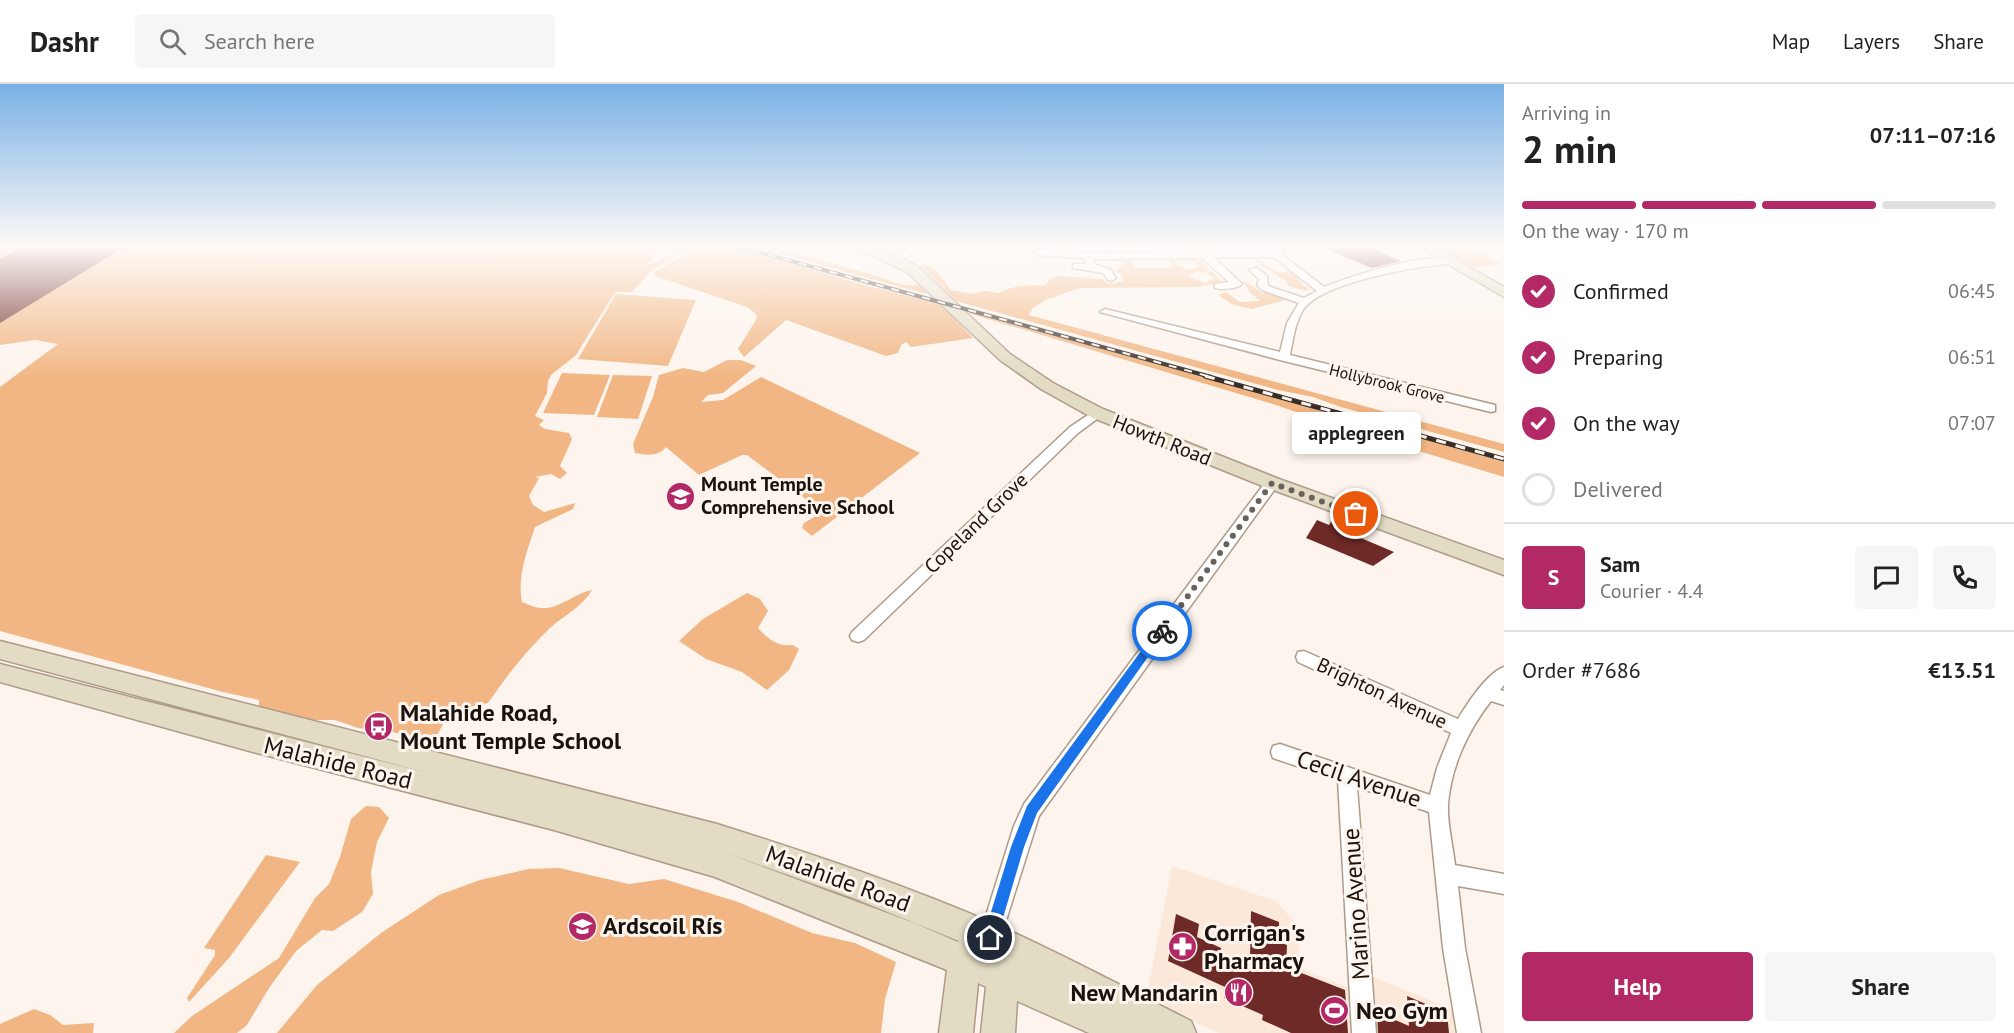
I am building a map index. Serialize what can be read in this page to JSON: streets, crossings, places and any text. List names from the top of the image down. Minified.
{"streets":{"main road":["Howth Road","Malahide Road"],"street":["Hollybrook Grove","Copeland Grove","Brighton Avenue","Cecil Avenue","Marino Avenue"]},"crossings":[["Howth Road","Copeland Grove"],["Cecil Avenue","Marino Avenue"]],"places":{"school or university":["Mount Temple Comprehensive School","Ardscoil Rís"],"other":["applegreen"],"bus stop":["Malahide Road, Mount Temple School"],"pharmacy":["Corrigan's Pharmacy"],"restaurant":["New Mandarin"],"sports":["Neo Gym"]},"page":{"header":"Dashr","search":"Search here","nav":["Map","Layers","Share"],"heading":["2 min","Arriving in","07:11–07:16"],"panel":["Sam","Courier · 4.4","Order #7686","€13.51"],"bar":"On the way · 170 m","list":[["Confirmed","06:45"],["Preparing","06:51"],["On the way","07:07"],"Delivered"],"bubble":"applegreen","round":"S","buttons":["Help","Share"]}}
